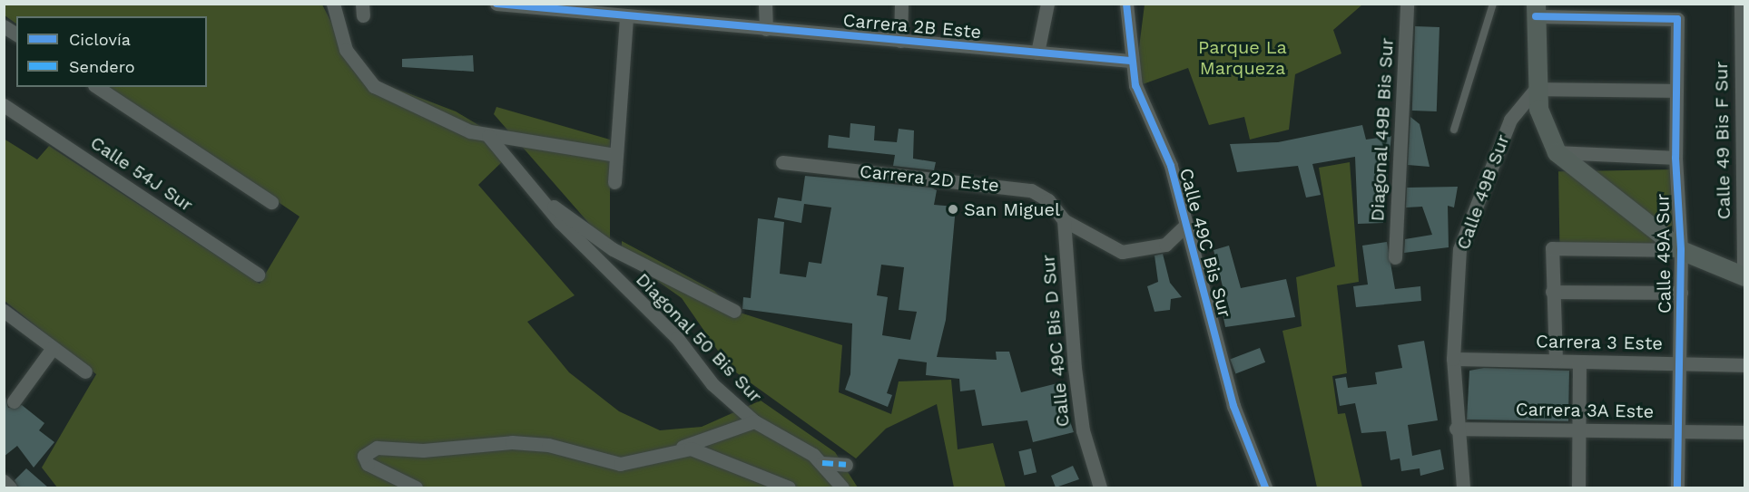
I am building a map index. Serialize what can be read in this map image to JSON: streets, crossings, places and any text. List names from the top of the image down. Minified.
{"streets":{"street":["Carrera 2B Este","Diagonal 49B Bis Sur","Calle 49 Bis F Sur","Calle 54J Sur","Carrera 2D Este","Calle 49B Sur","Calle 49C Bis Sur","Calle 49A Sur","Diagonal 50 Bis Sur","Calle 49C Bis D Sur","Carrera 3 Este","Carrera 3A Este"]},"crossings":[["Carrera 2B Este","Calle 49C Bis Sur"],["Carrera 2D Este","Calle 49C Bis Sur"],["Carrera 2D Este","Calle 49C Bis D Sur"],["Calle 49B Sur","Carrera 3 Este"],["Calle 49B Sur","Carrera 3A Este"],["Calle 49A Sur","Carrera 3 Este"],["Calle 49A Sur","Carrera 3A Este"]],"parks":["Parque La Marqueza"],"places":["San Miguel"],"legend":["Ciclovía","Sendero"]}
